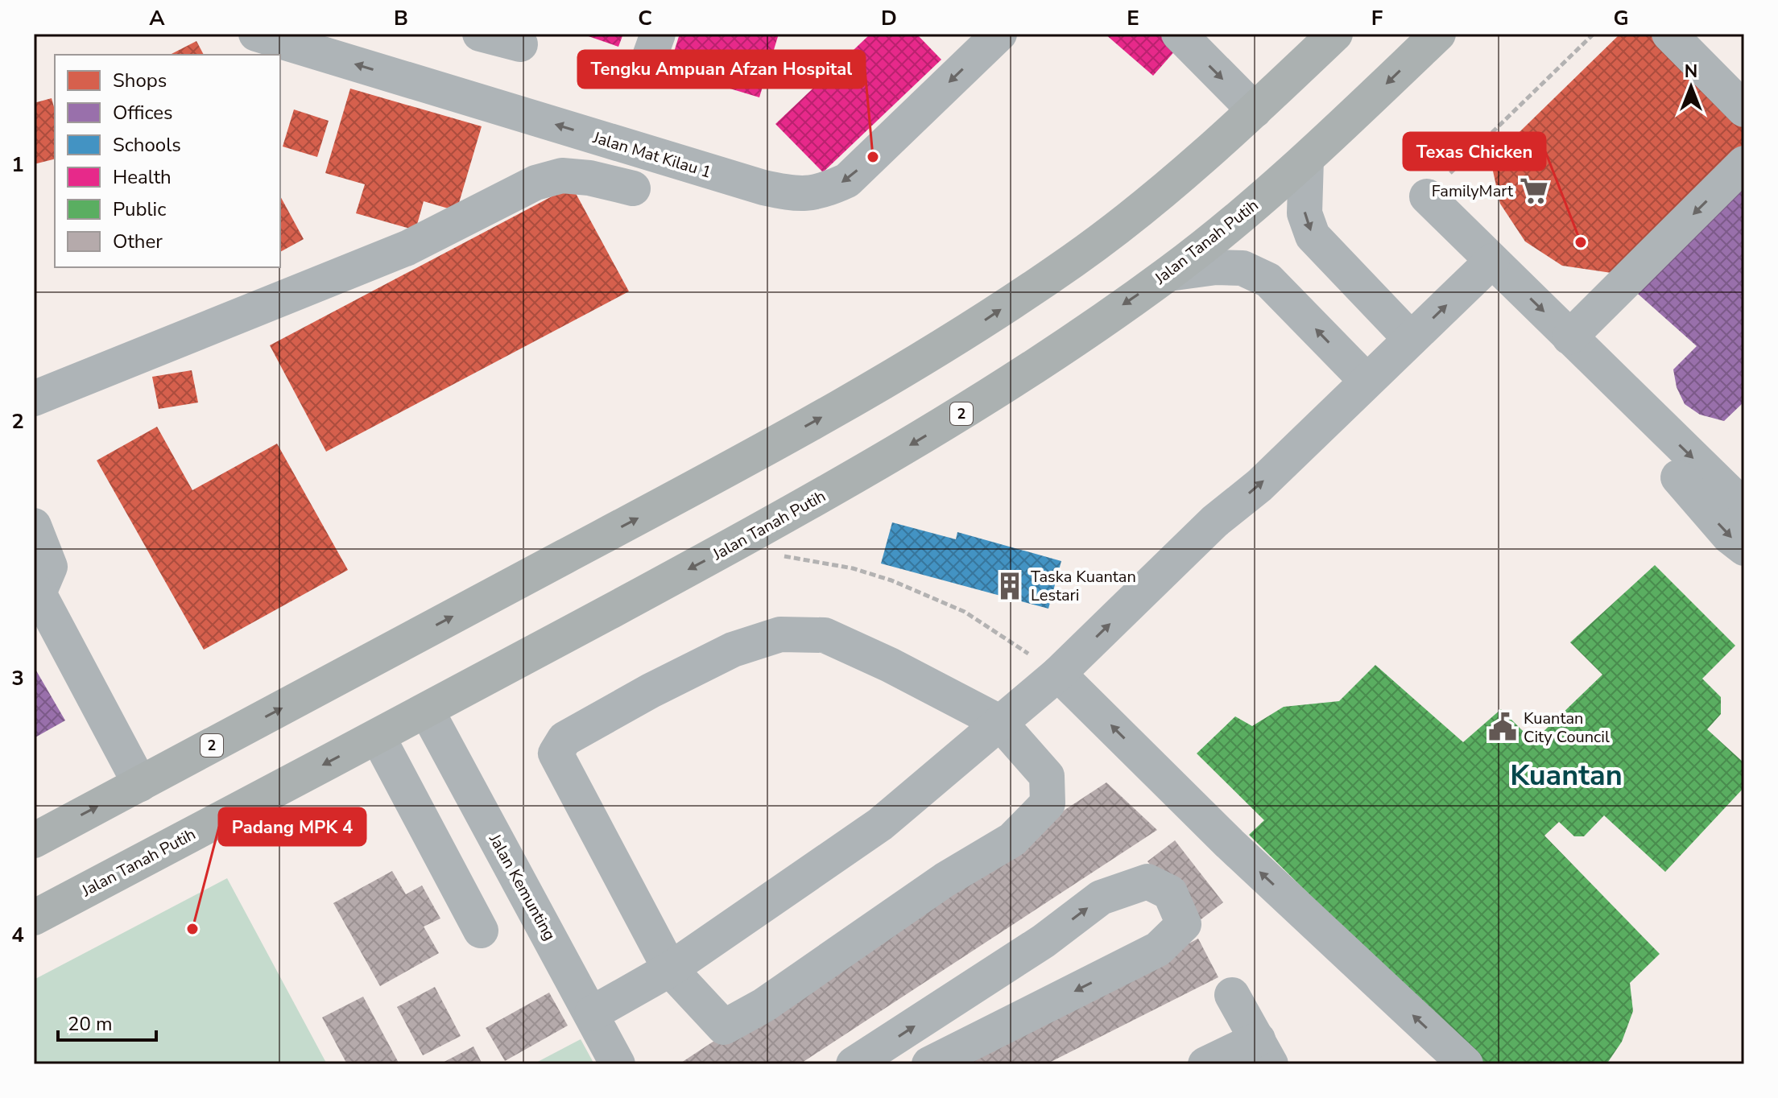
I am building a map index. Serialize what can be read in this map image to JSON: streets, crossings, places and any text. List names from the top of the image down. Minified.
{"streets":{"highway":["Jalan Tanah Putih","2"],"street":["Jalan Mat Kilau 1","Jalan Kemunting"]},"crossings":[["Jalan Tanah Putih","Jalan Kemunting"]],"districts":["Kuantan"],"places":{"other":["Tengku Ampuan Afzan Hospital","Texas Chicken","Padang MPK 4"],"supermarket":["FamilyMart"],"building":["Taska Kuantan Lestari"],"public building":["Kuantan City Council"]},"legend":["Shops","Offices","Schools","Health","Public","Other"],"scale_bar":"20 m","north":"top","grid":{"columns":["A","B","C","D","E","F","G"],"rows":["1","2","3","4"]}}
